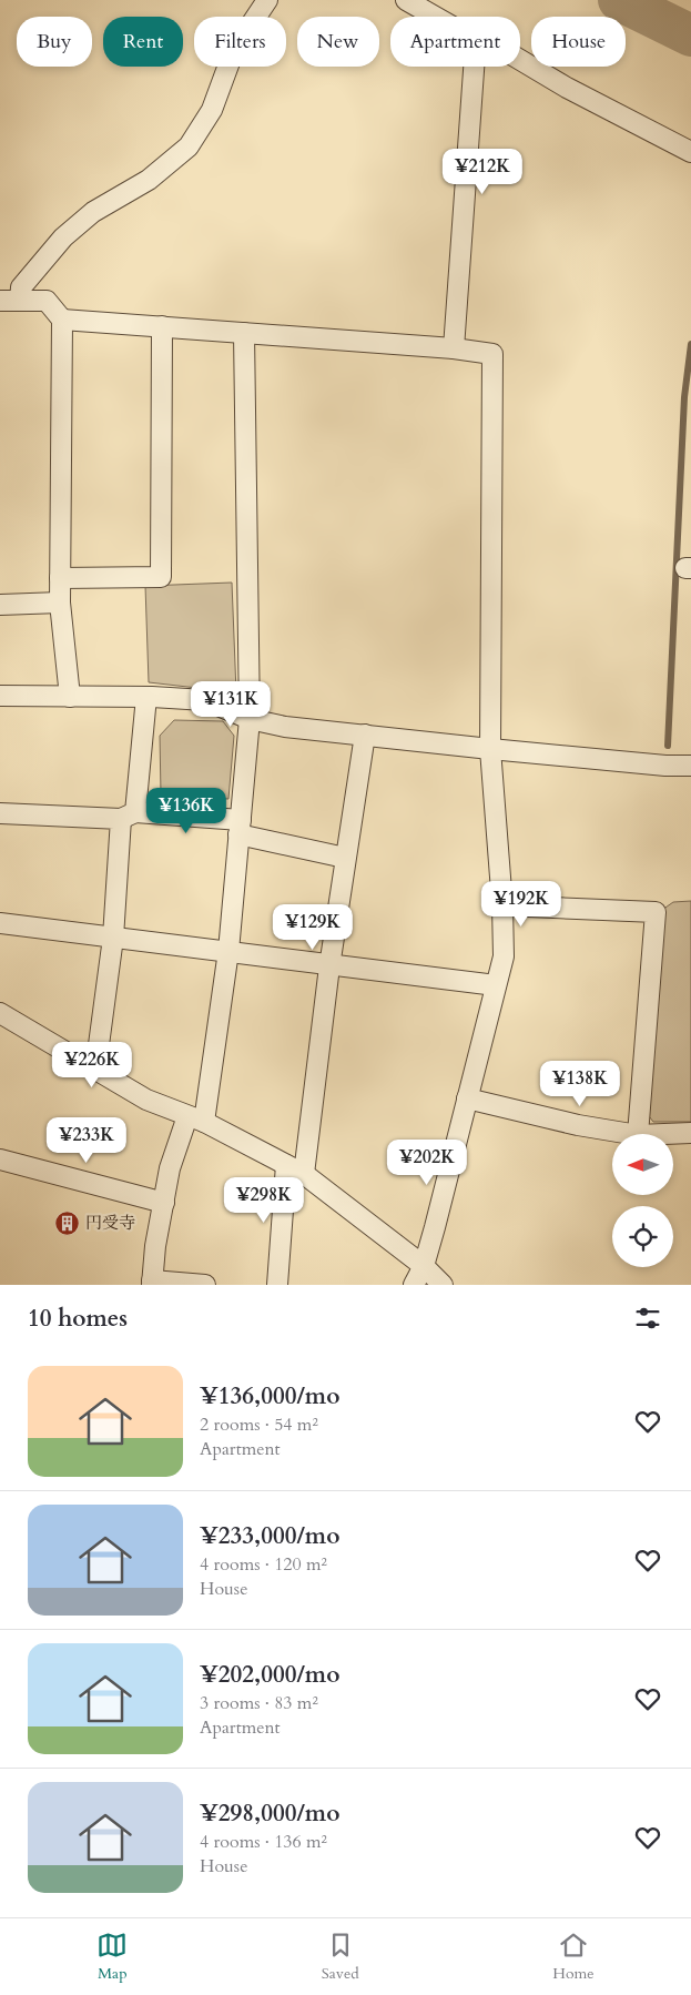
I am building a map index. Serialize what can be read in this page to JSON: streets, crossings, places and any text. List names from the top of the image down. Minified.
{"places":{"building":["円受寺"]},"north":"left","page":{"chip":["Buy","Rent","Filters","New","Apartment","House"],"price":["¥212K","¥131K","¥136K","¥192K","¥129K","¥226K","¥138K","¥233K","¥202K","¥298K"],"heading":"10 homes","list":[{"name":"¥136,000/mo","note":"2 rooms · 54 m² · Apartment"},{"name":"¥233,000/mo","note":"4 rooms · 120 m² · House"},{"name":"¥202,000/mo","note":"3 rooms · 83 m² · Apartment"},{"name":"¥298,000/mo","note":"4 rooms · 136 m² · House"}],"tabs":["Map","Saved","Home"]}}
